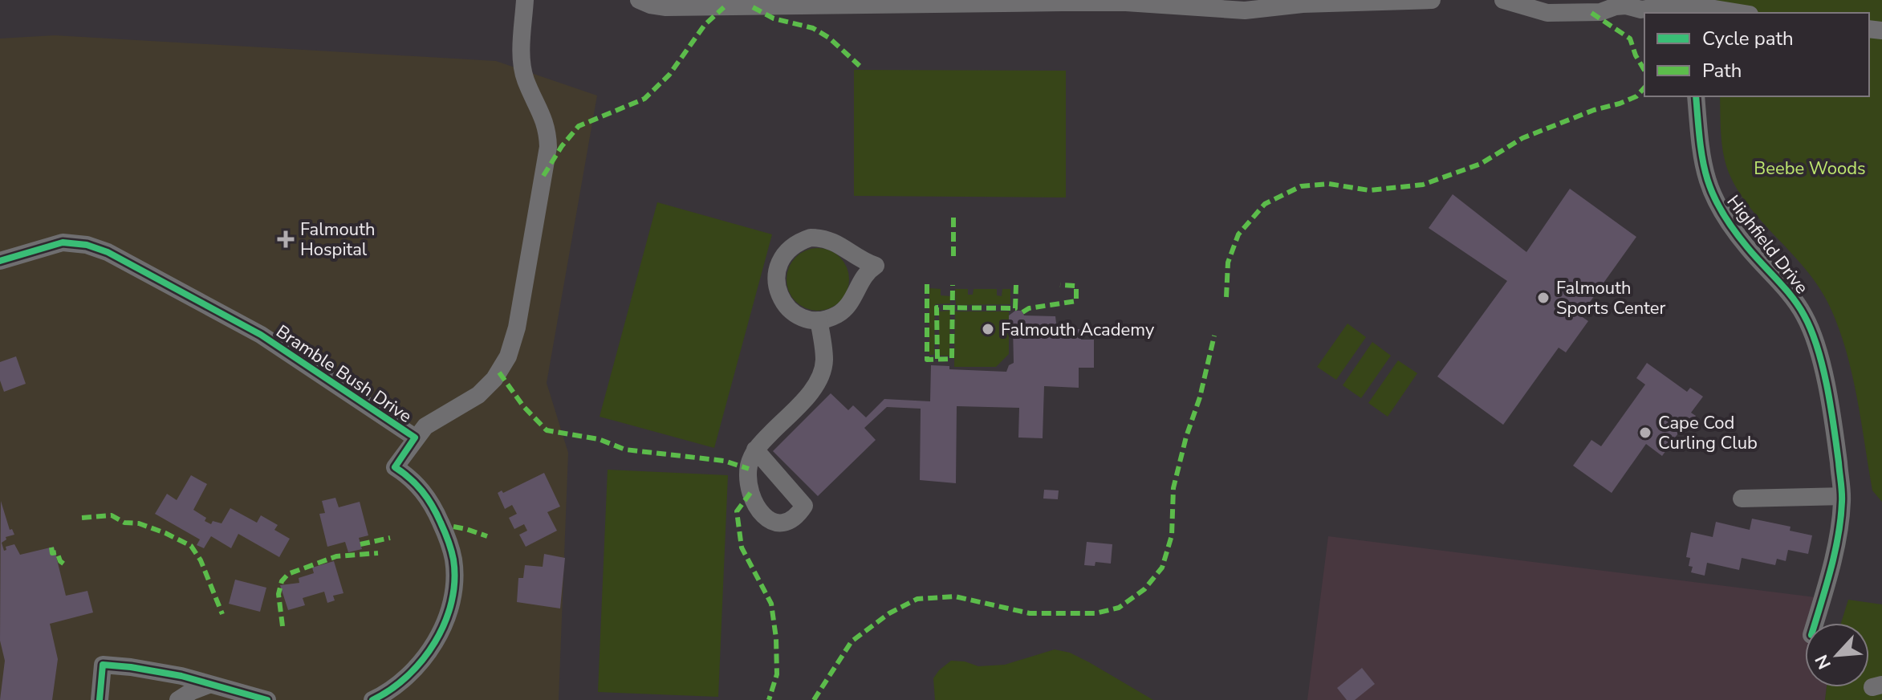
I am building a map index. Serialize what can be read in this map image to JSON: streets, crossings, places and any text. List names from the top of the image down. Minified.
{"streets":{"street":["Highfield Drive","Bramble Bush Drive"]},"parks":["Beebe Woods"],"places":{"health":["Falmouth Hospital"],"other":["Falmouth Sports Center","Falmouth Academy","Cape Cod Curling Club"]},"legend":["Cycle path","Path"],"north":"bottom left"}
